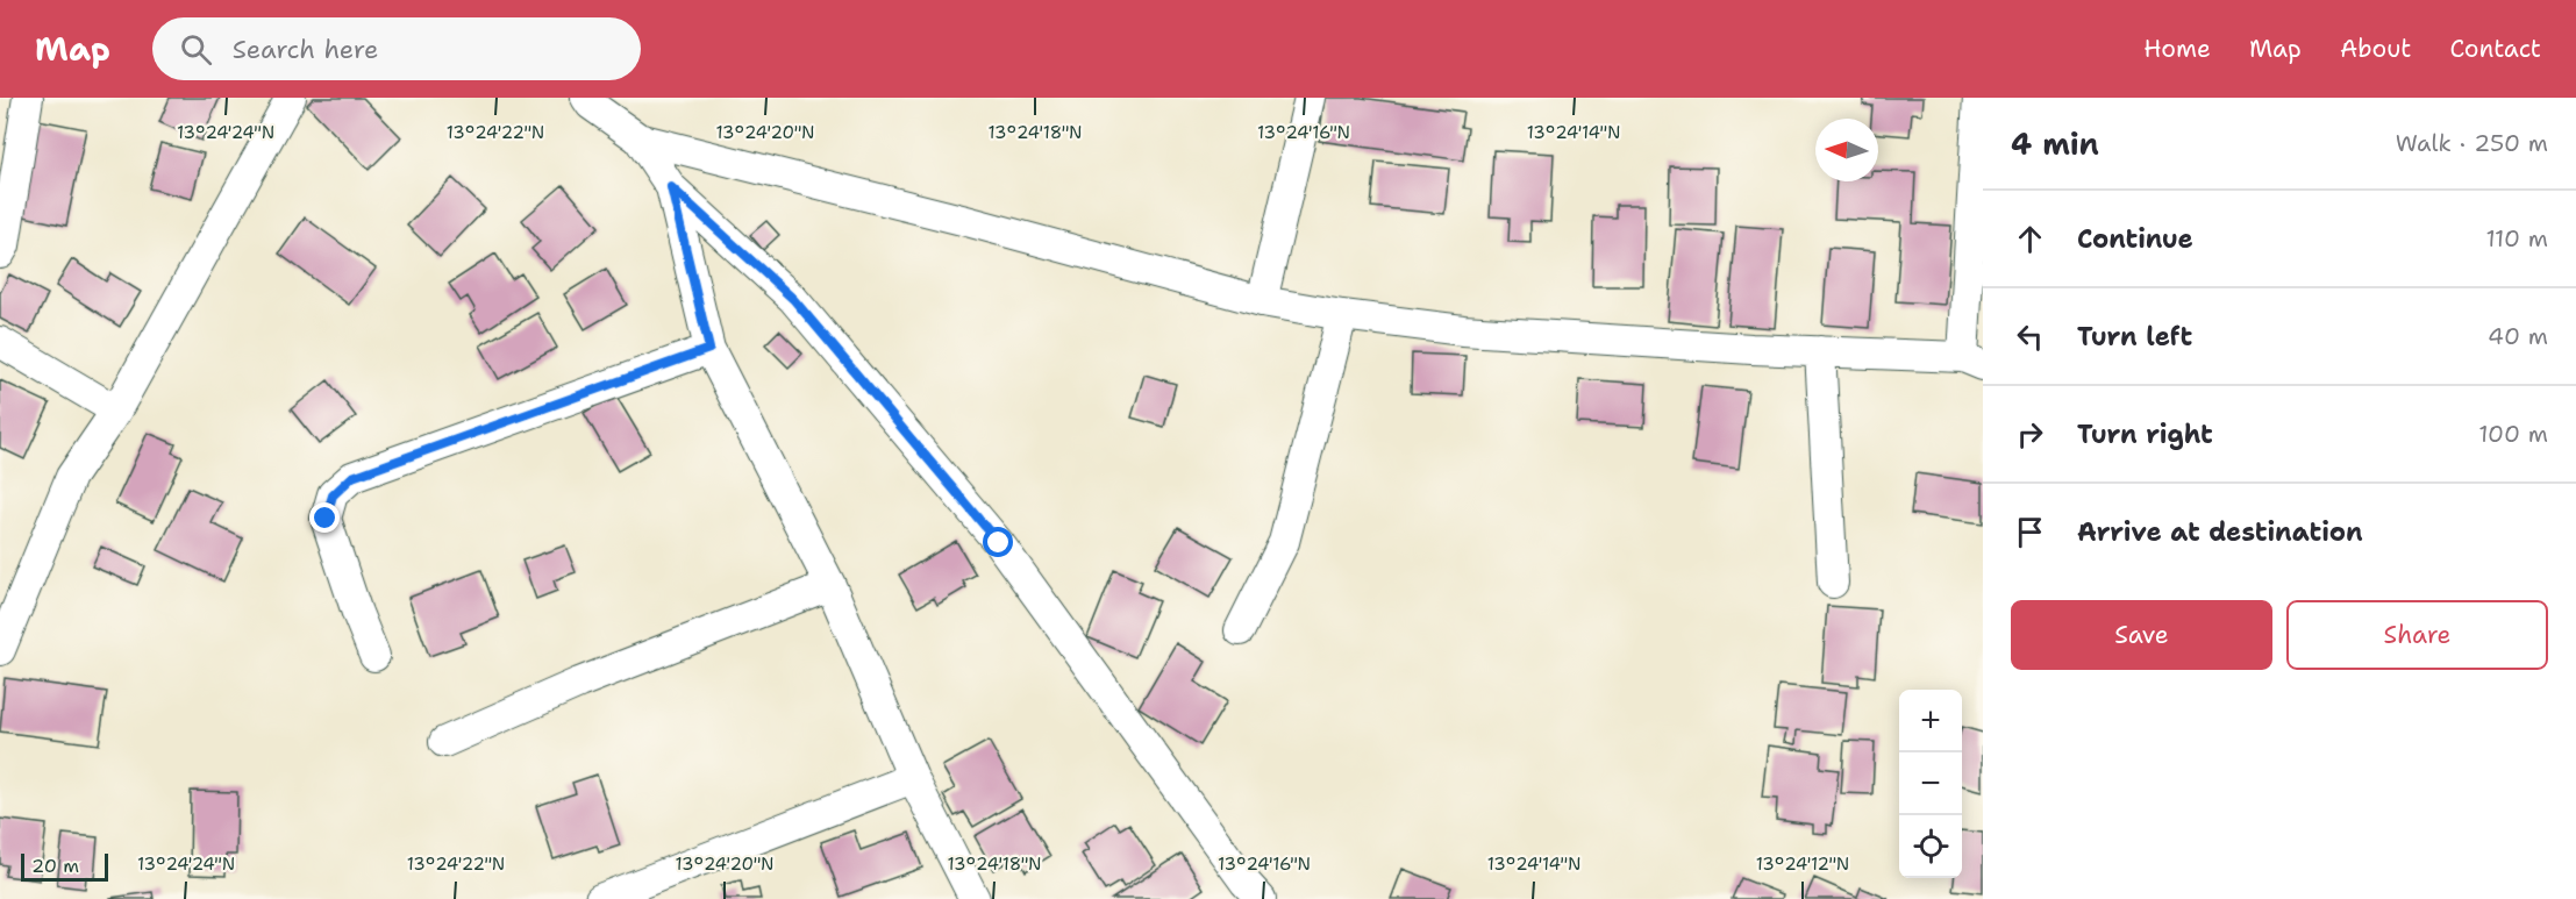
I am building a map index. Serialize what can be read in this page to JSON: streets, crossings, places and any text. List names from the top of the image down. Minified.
{"scale_bar":"20 m","north":"left","page":{"header":"Map","search":"Search here","nav":["Home","Map","About","Contact"],"heading":["4 min","Walk · 250 m"],"list":[["Continue","110 m"],["Turn left","40 m"],["Turn right","100 m"],"Arrive at destination"],"buttons":["Save","Share"],"map_buttons":["+","−"],"scale":"20 m"},"coordinates":["13°24'24\"N","13°24'22\"N","13°24'20\"N","13°24'18\"N","13°24'16\"N","13°24'14\"N","13°24'12\"N"]}
